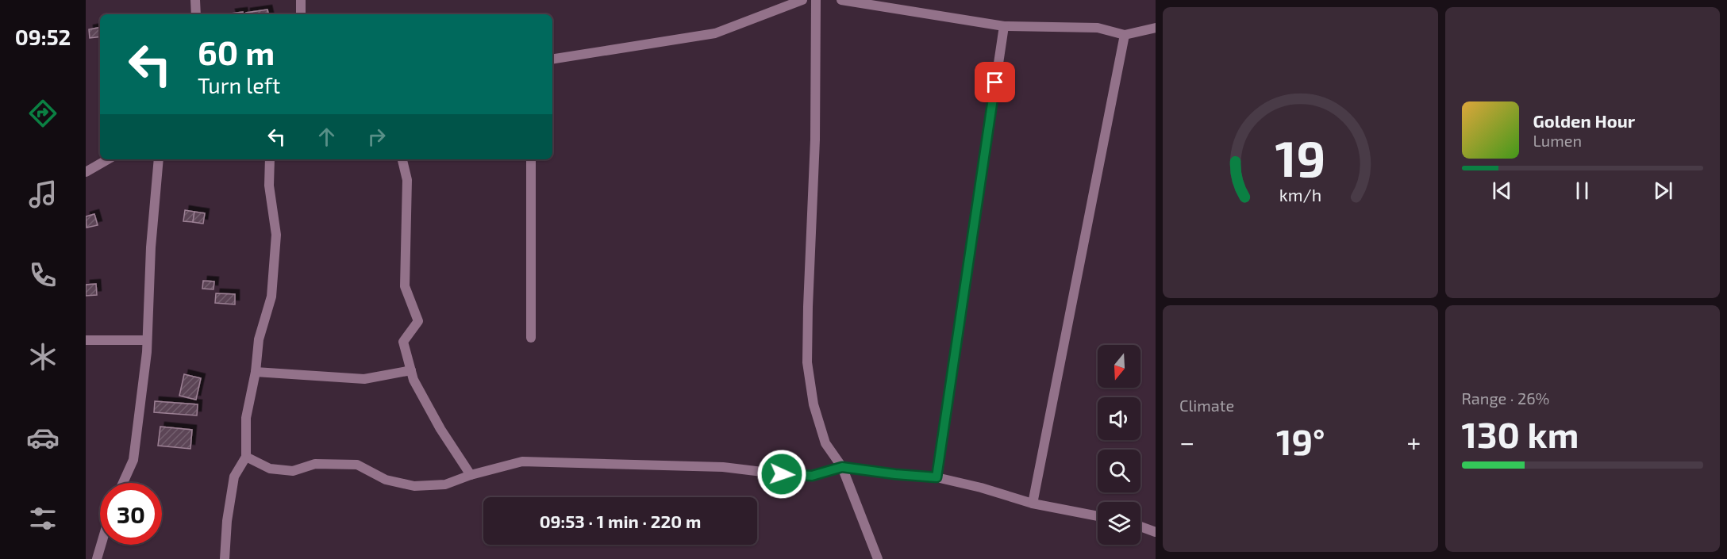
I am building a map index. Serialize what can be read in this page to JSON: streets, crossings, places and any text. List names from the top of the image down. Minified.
{"north":"bottom","page":{"tabs":"09:52","turn":["60 m","Turn left"],"song":["Golden Hour","Lumen"],"tile":["Climate",["Range · 26%","130 km"]],"heat":["−","19°","+"],"limit":"30","trip":"09:53 · 1 min · 220 m","gauge":["19","km/h"]}}
